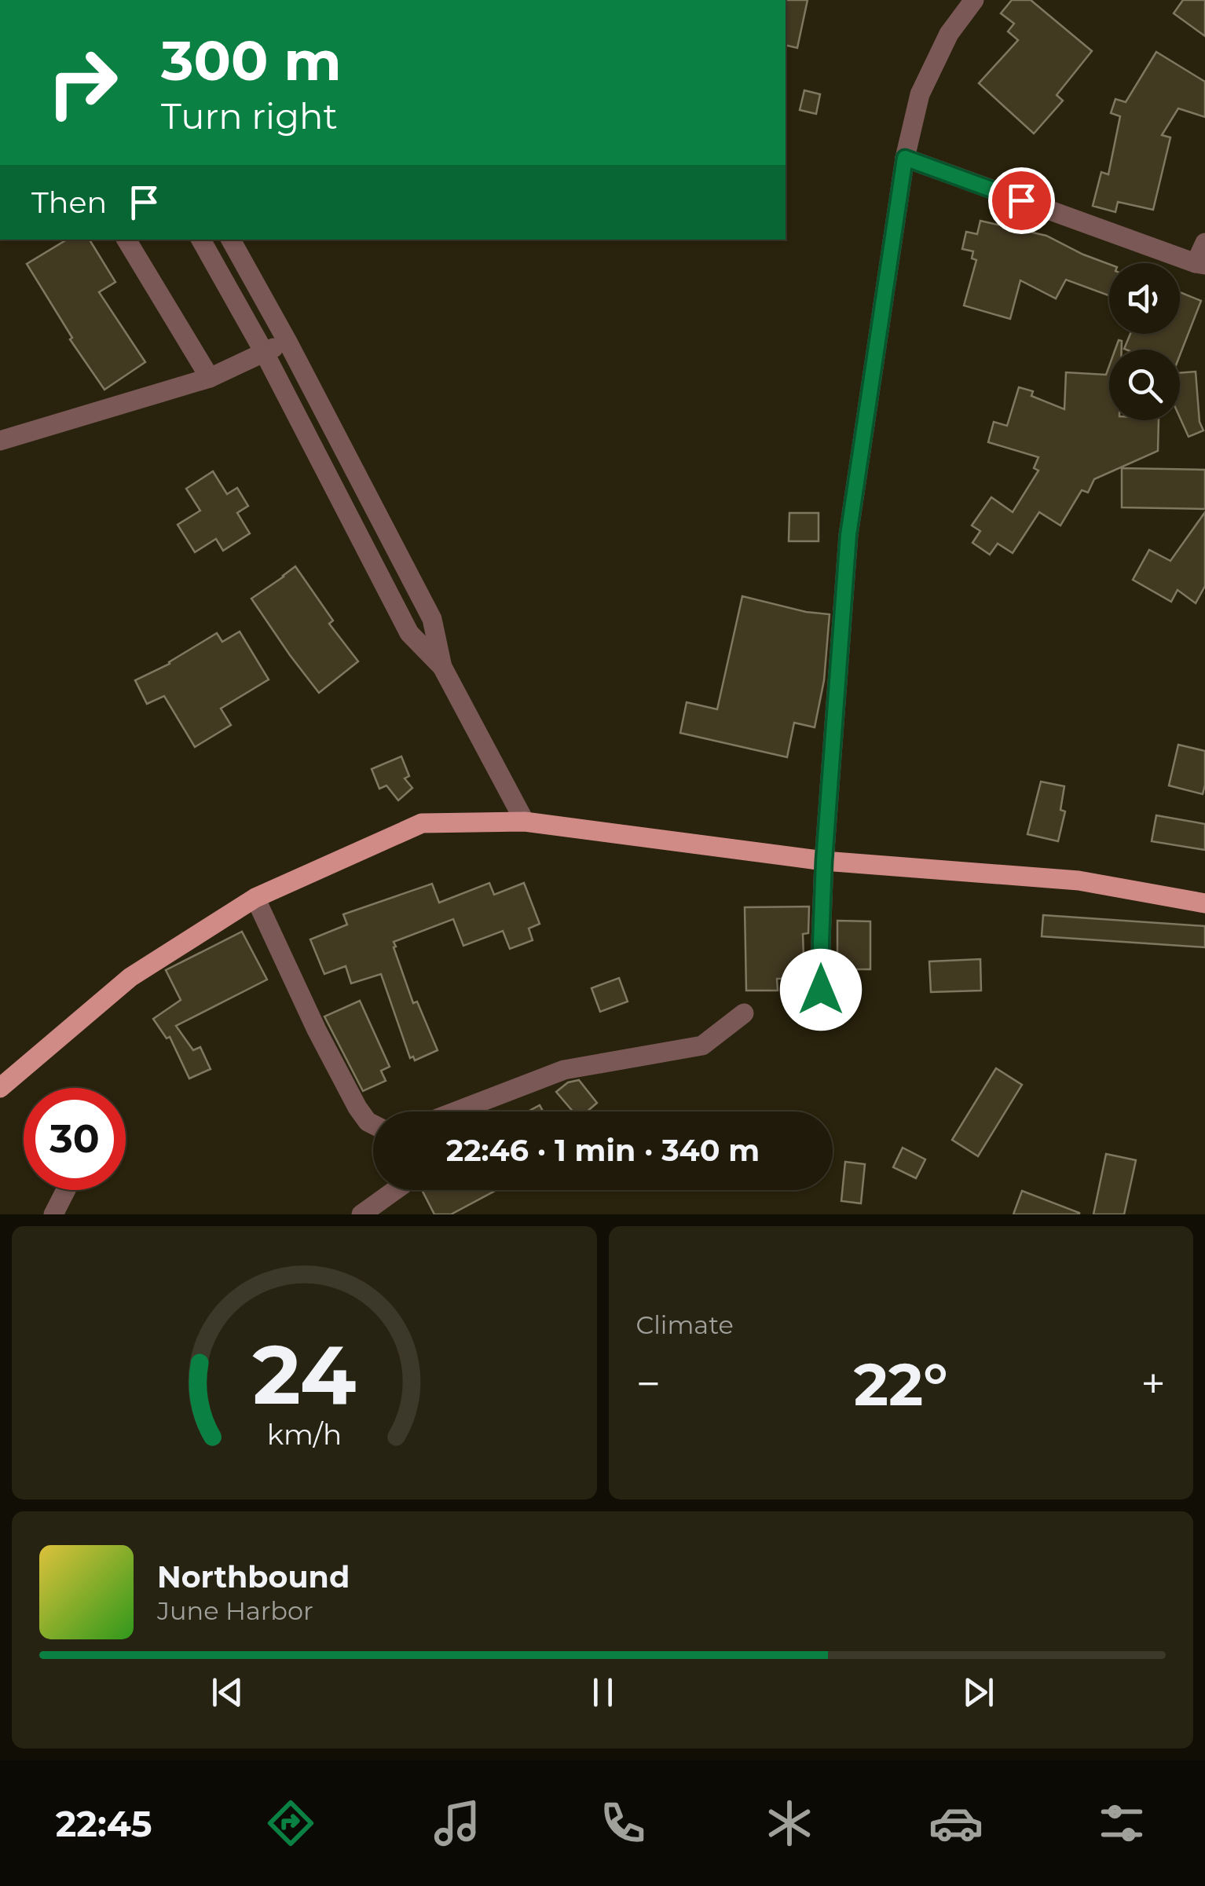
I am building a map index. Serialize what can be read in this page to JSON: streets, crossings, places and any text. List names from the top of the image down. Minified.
{"page":{"turn":["300 m","Turn right"],"then":"Then","limit":"30","trip":"22:46 · 1 min · 340 m","tile":"Climate","heat":["−","22°","+"],"song":["Northbound","June Harbor"],"tabs":"22:45","gauge":["24","km/h"]}}
